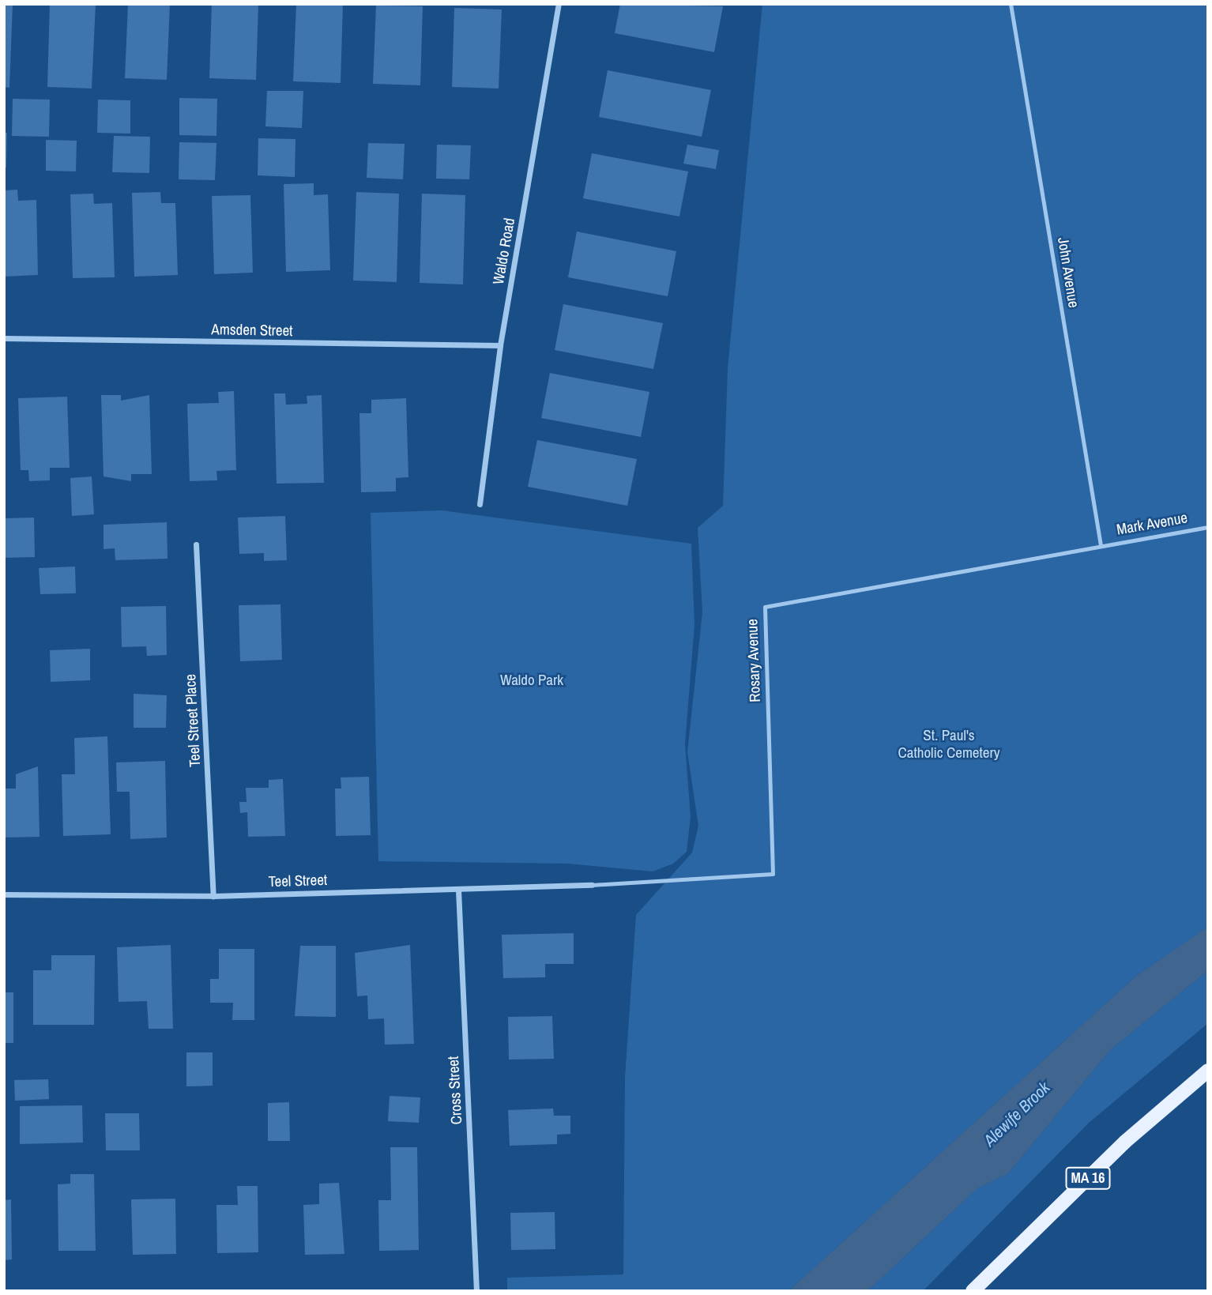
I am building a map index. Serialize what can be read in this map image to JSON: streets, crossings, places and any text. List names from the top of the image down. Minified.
{"streets":{"main road":["MA 16"],"street":["Waldo Road","Amsden Street","Teel Street Place","Teel Street","Cross Street"],"lane":["John Avenue","Mark Avenue","Rosary Avenue"]},"crossings":[["Waldo Road","Amsden Street"],["John Avenue","Mark Avenue"],["John Avenue","Rosary Avenue"],["Mark Avenue","Rosary Avenue"],["Rosary Avenue","Teel Street"],["Teel Street Place","Teel Street"],["Teel Street","Cross Street"]],"water":["Alewife Brook"],"parks":["Waldo Park","St. Paul's Catholic Cemetery"]}
